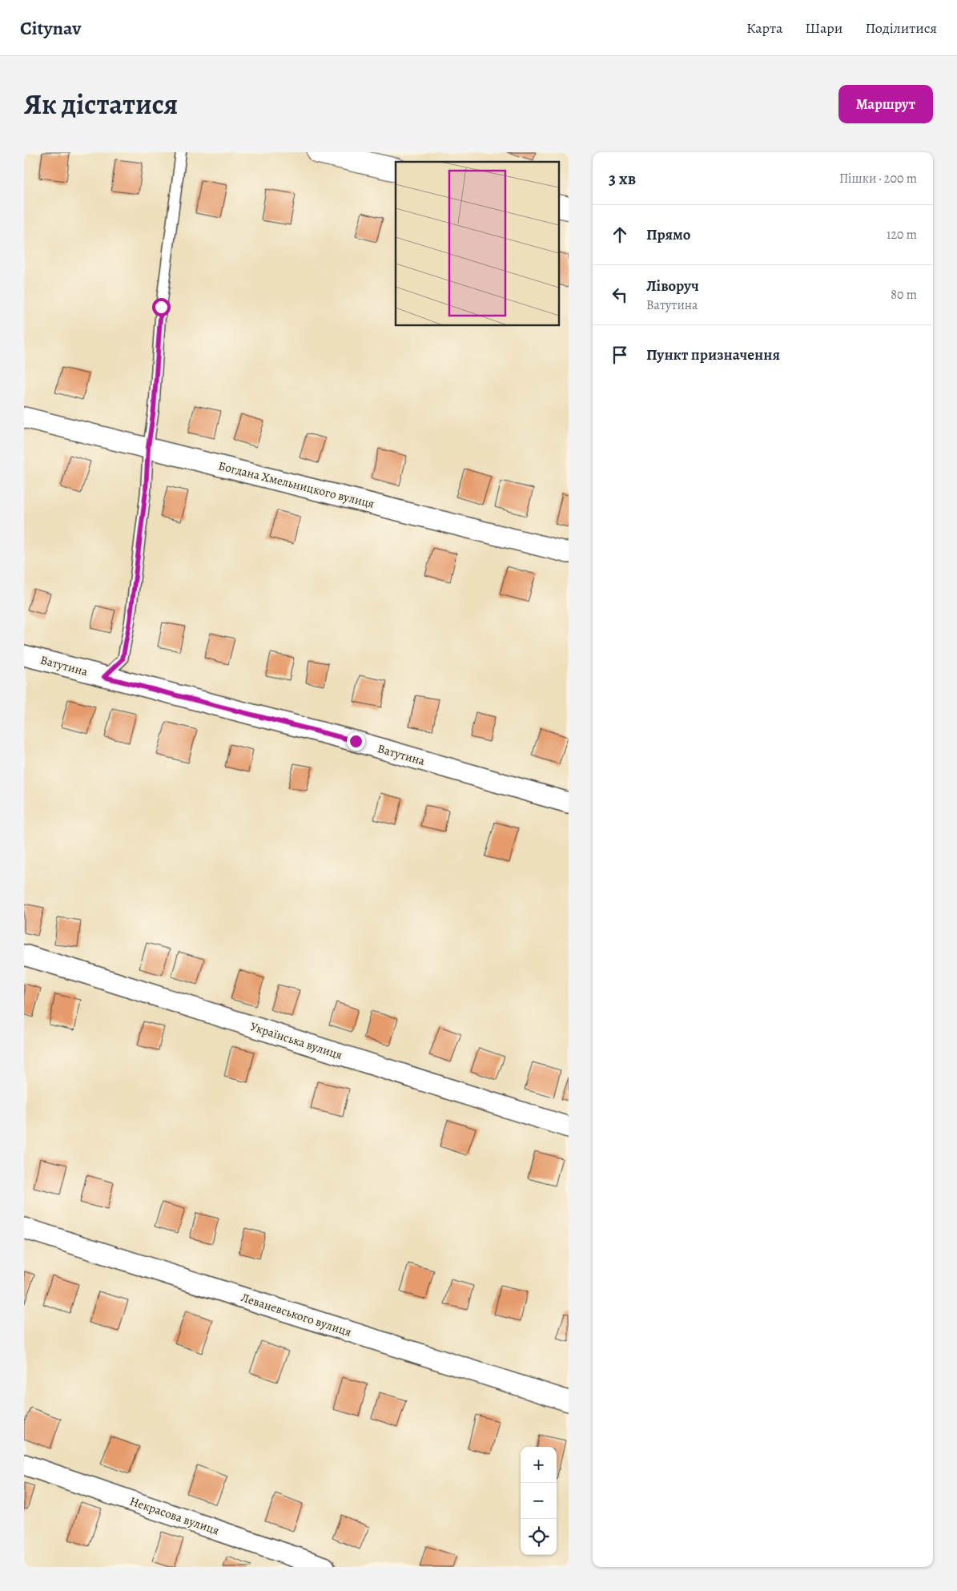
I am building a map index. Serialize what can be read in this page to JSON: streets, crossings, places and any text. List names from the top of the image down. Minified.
{"streets":{"street":["Богдана Хмельницкого вулиця","Ватутина","Українська вулиця","Леваневського вулиця","Некрасова вулиця"]},"page":{"header":"Citynav","nav":["Карта","Шари","Поділитися"],"title":"Як дістатися","buttons":"Маршрут","heading":["3 хв","Пішки · 200 m"],"list":[["Прямо","120 m"],["Ліворуч","Ватутина","80 m"],"Пункт призначення"],"map_buttons":["+","−"]}}
